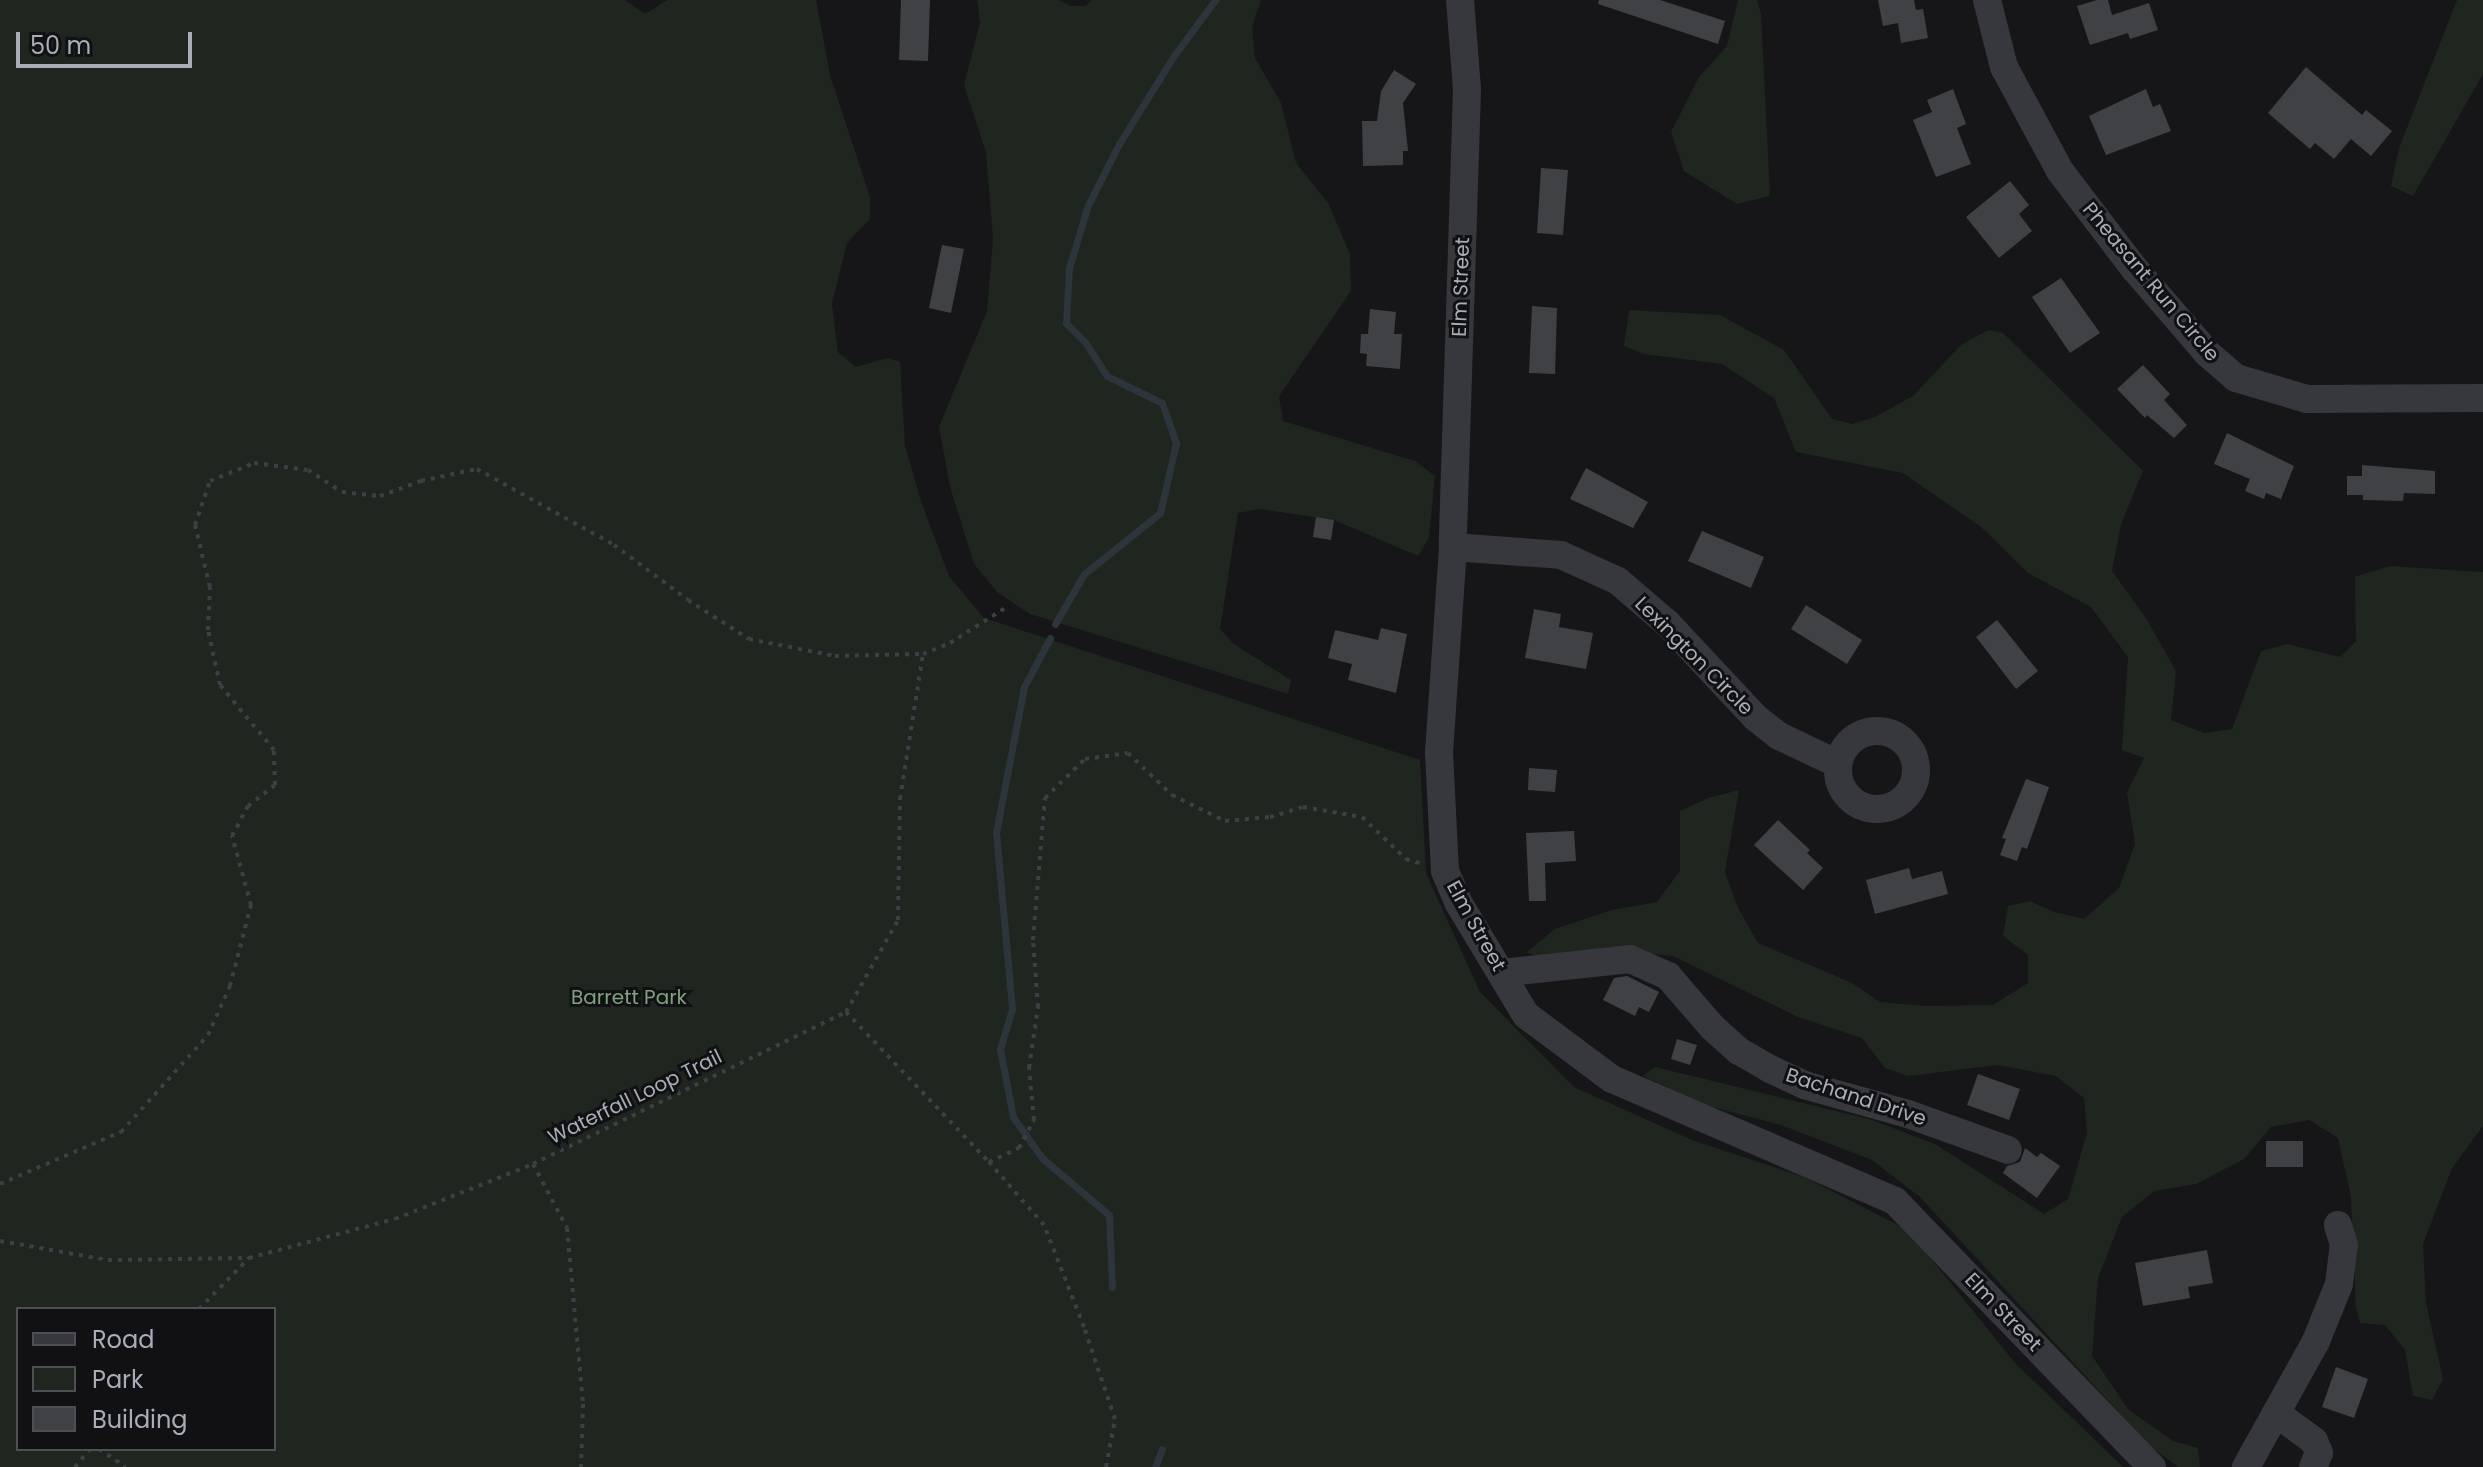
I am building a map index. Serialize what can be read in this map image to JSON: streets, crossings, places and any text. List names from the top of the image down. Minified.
{"streets":{"street":["Pheasant Run Circle","Elm Street","Lexington Circle","Bachand Drive"],"path":["Waterfall Loop Trail"]},"crossings":[["Elm Street","Lexington Circle"],["Elm Street","Bachand Drive"]],"parks":["Barrett Park"],"legend":["Road","Park","Building"],"scale_bar":"50 m"}
